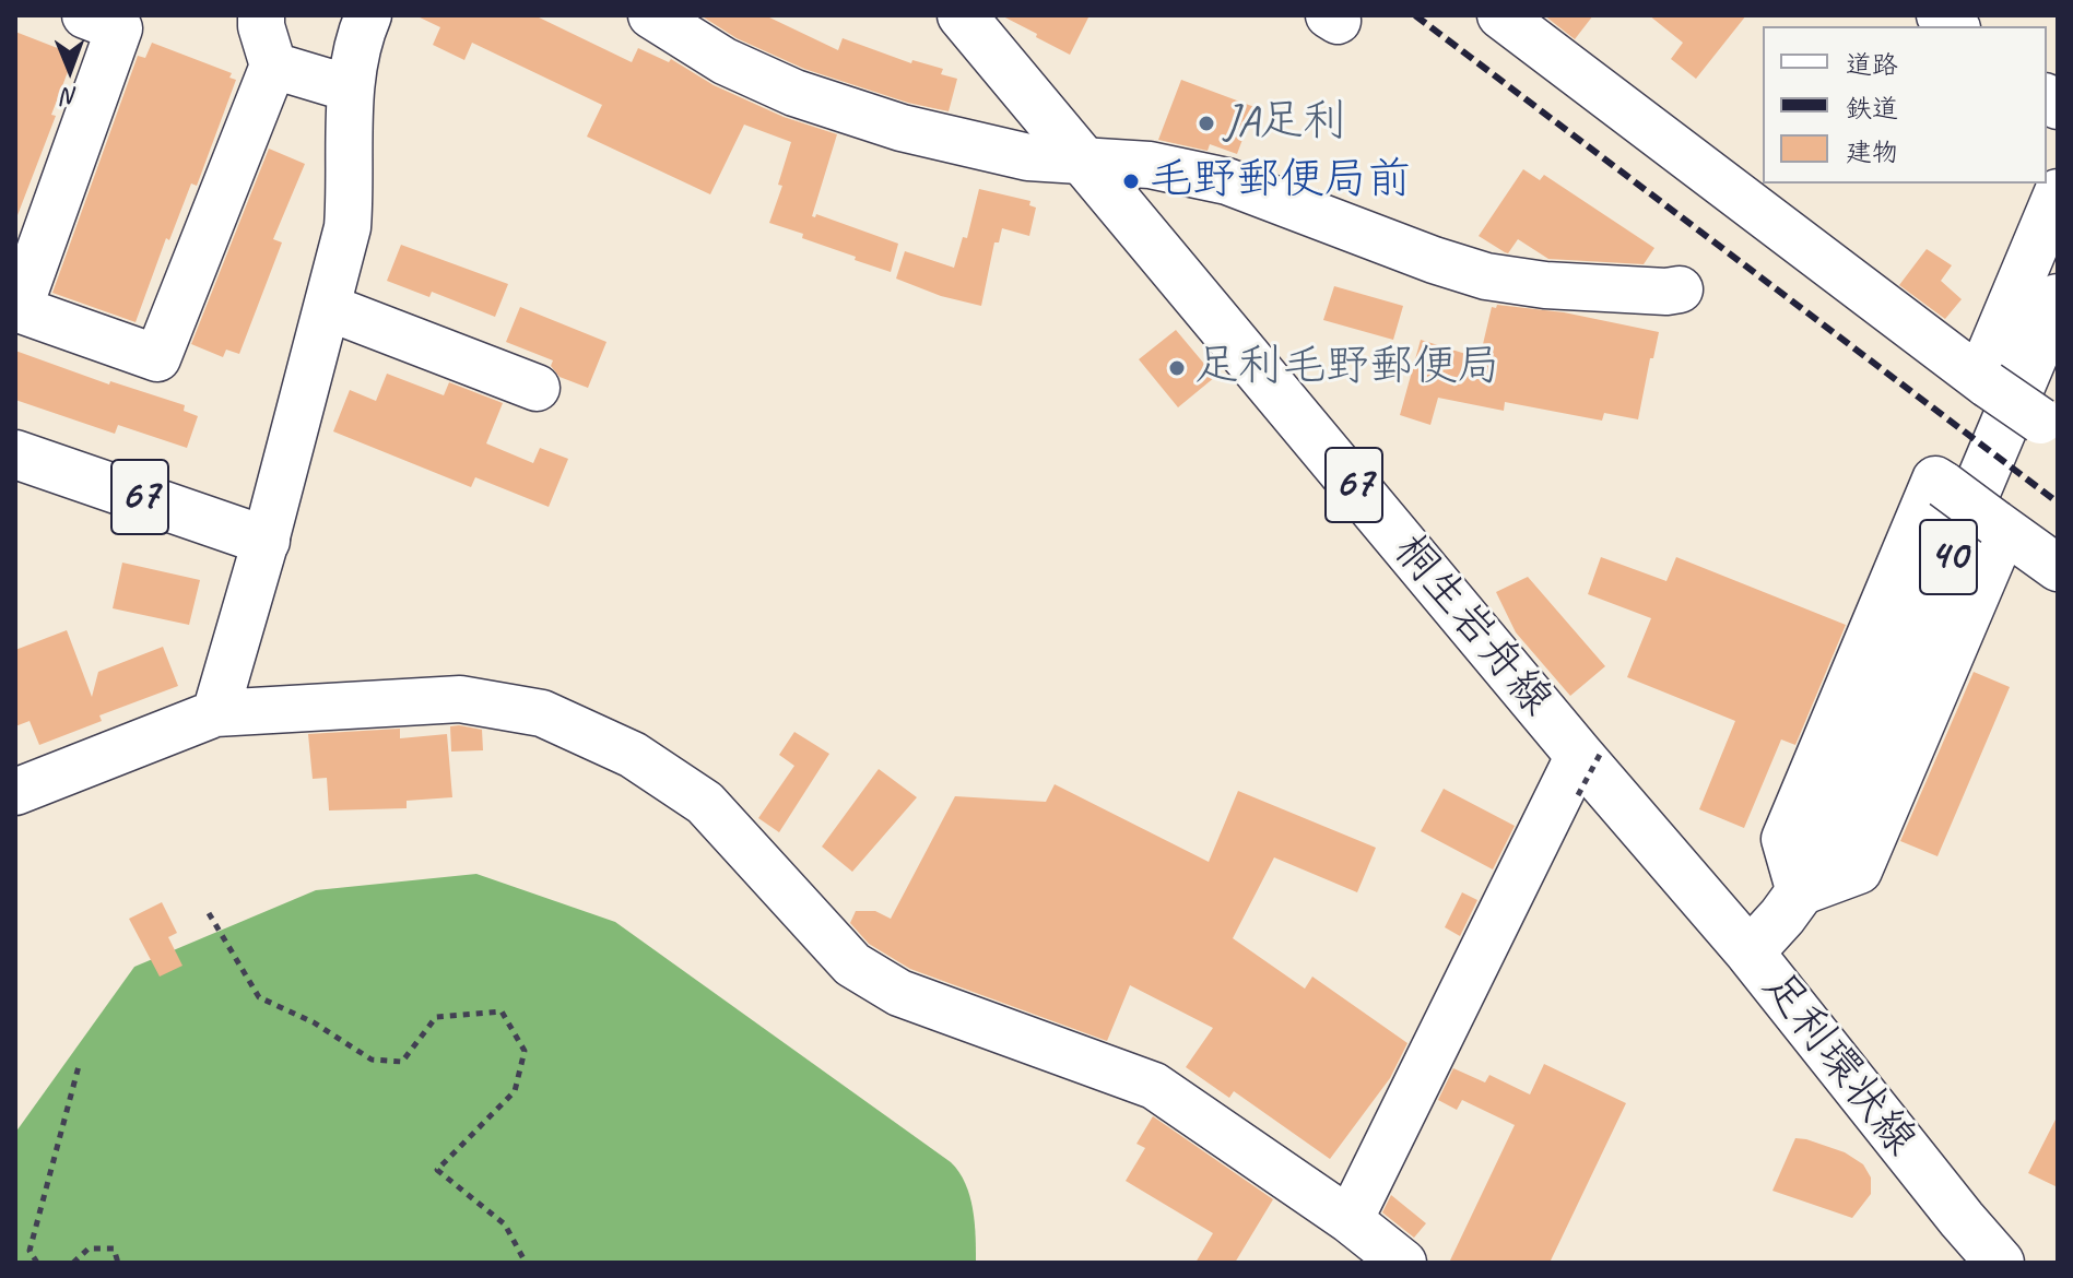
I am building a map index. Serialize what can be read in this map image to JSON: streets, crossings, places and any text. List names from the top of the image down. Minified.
{"streets":{"main road":["67","40","桐生岩舟線","足利環状線"]},"crossings":[["桐生岩舟線","足利環状線"]],"places":["JA足利","毛野郵便局前","足利毛野郵便局"],"legend":["道路","鉄道","建物"],"north":"bottom"}
